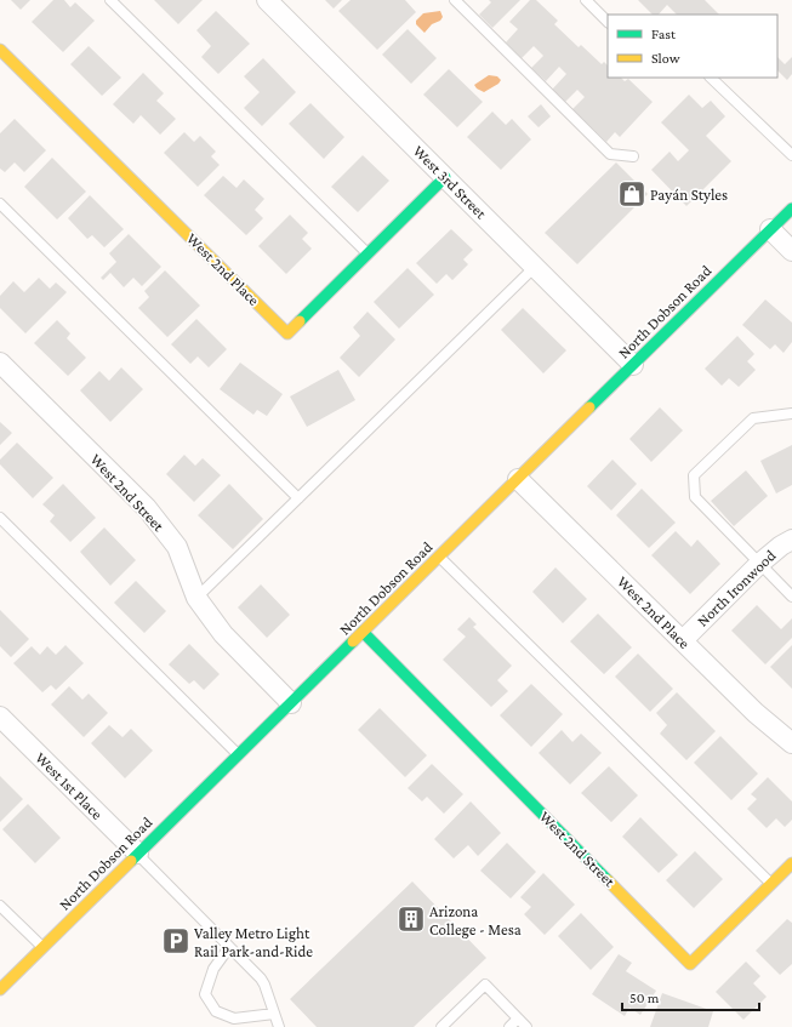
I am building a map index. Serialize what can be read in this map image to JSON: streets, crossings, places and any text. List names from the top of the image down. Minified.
{"streets":{"street":["West 3rd Street","West 2nd Place","North Dobson Road","West 2nd Street","North Ironwood","West 1st Place"]},"crossings":[["West 3rd Street","West 2nd Place"],["West 3rd Street","North Dobson Road"],["West 2nd Place","North Dobson Road"],["West 2nd Place","North Ironwood"],["North Dobson Road","West 2nd Street"],["North Dobson Road","West 1st Place"]],"places":{"shop":["Payán Styles"],"building":["Arizona College - Mesa"],"parking":["Valley Metro Light Rail Park-and-Ride"]},"legend":["Fast","Slow"],"scale_bar":"50 m"}
